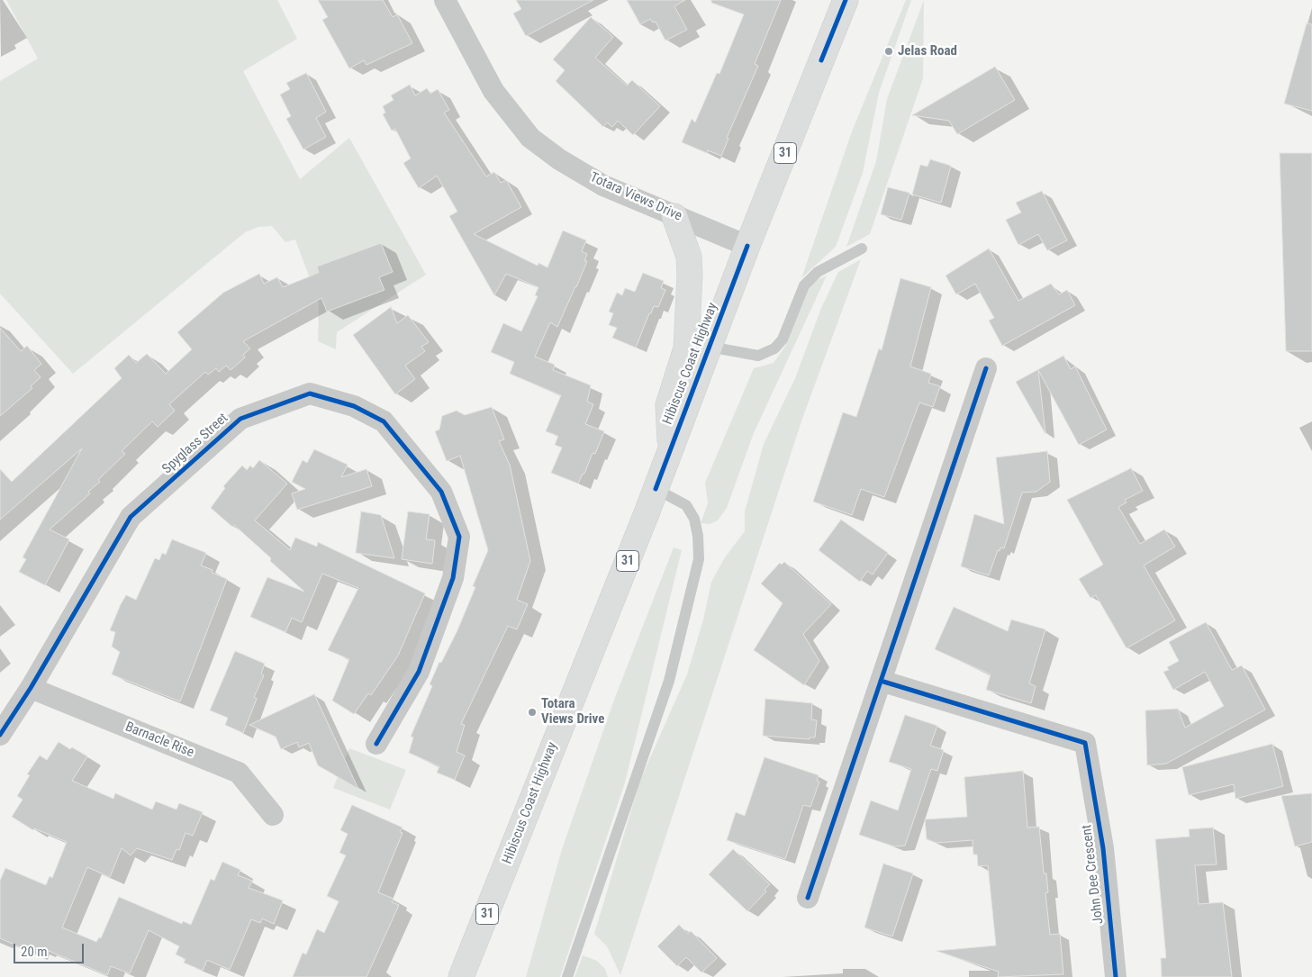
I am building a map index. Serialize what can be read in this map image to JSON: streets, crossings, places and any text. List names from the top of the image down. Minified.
{"streets":{"main road":["31","Hibiscus Coast Highway"],"street":["Totara Views Drive","Spyglass Street","Barnacle Rise","John Dee Crescent"]},"crossings":[["Totara Views Drive","Hibiscus Coast Highway"],["Spyglass Street","Barnacle Rise"]],"places":["Jelas Road","Totara Views Drive"],"scale_bar":"20 m"}
